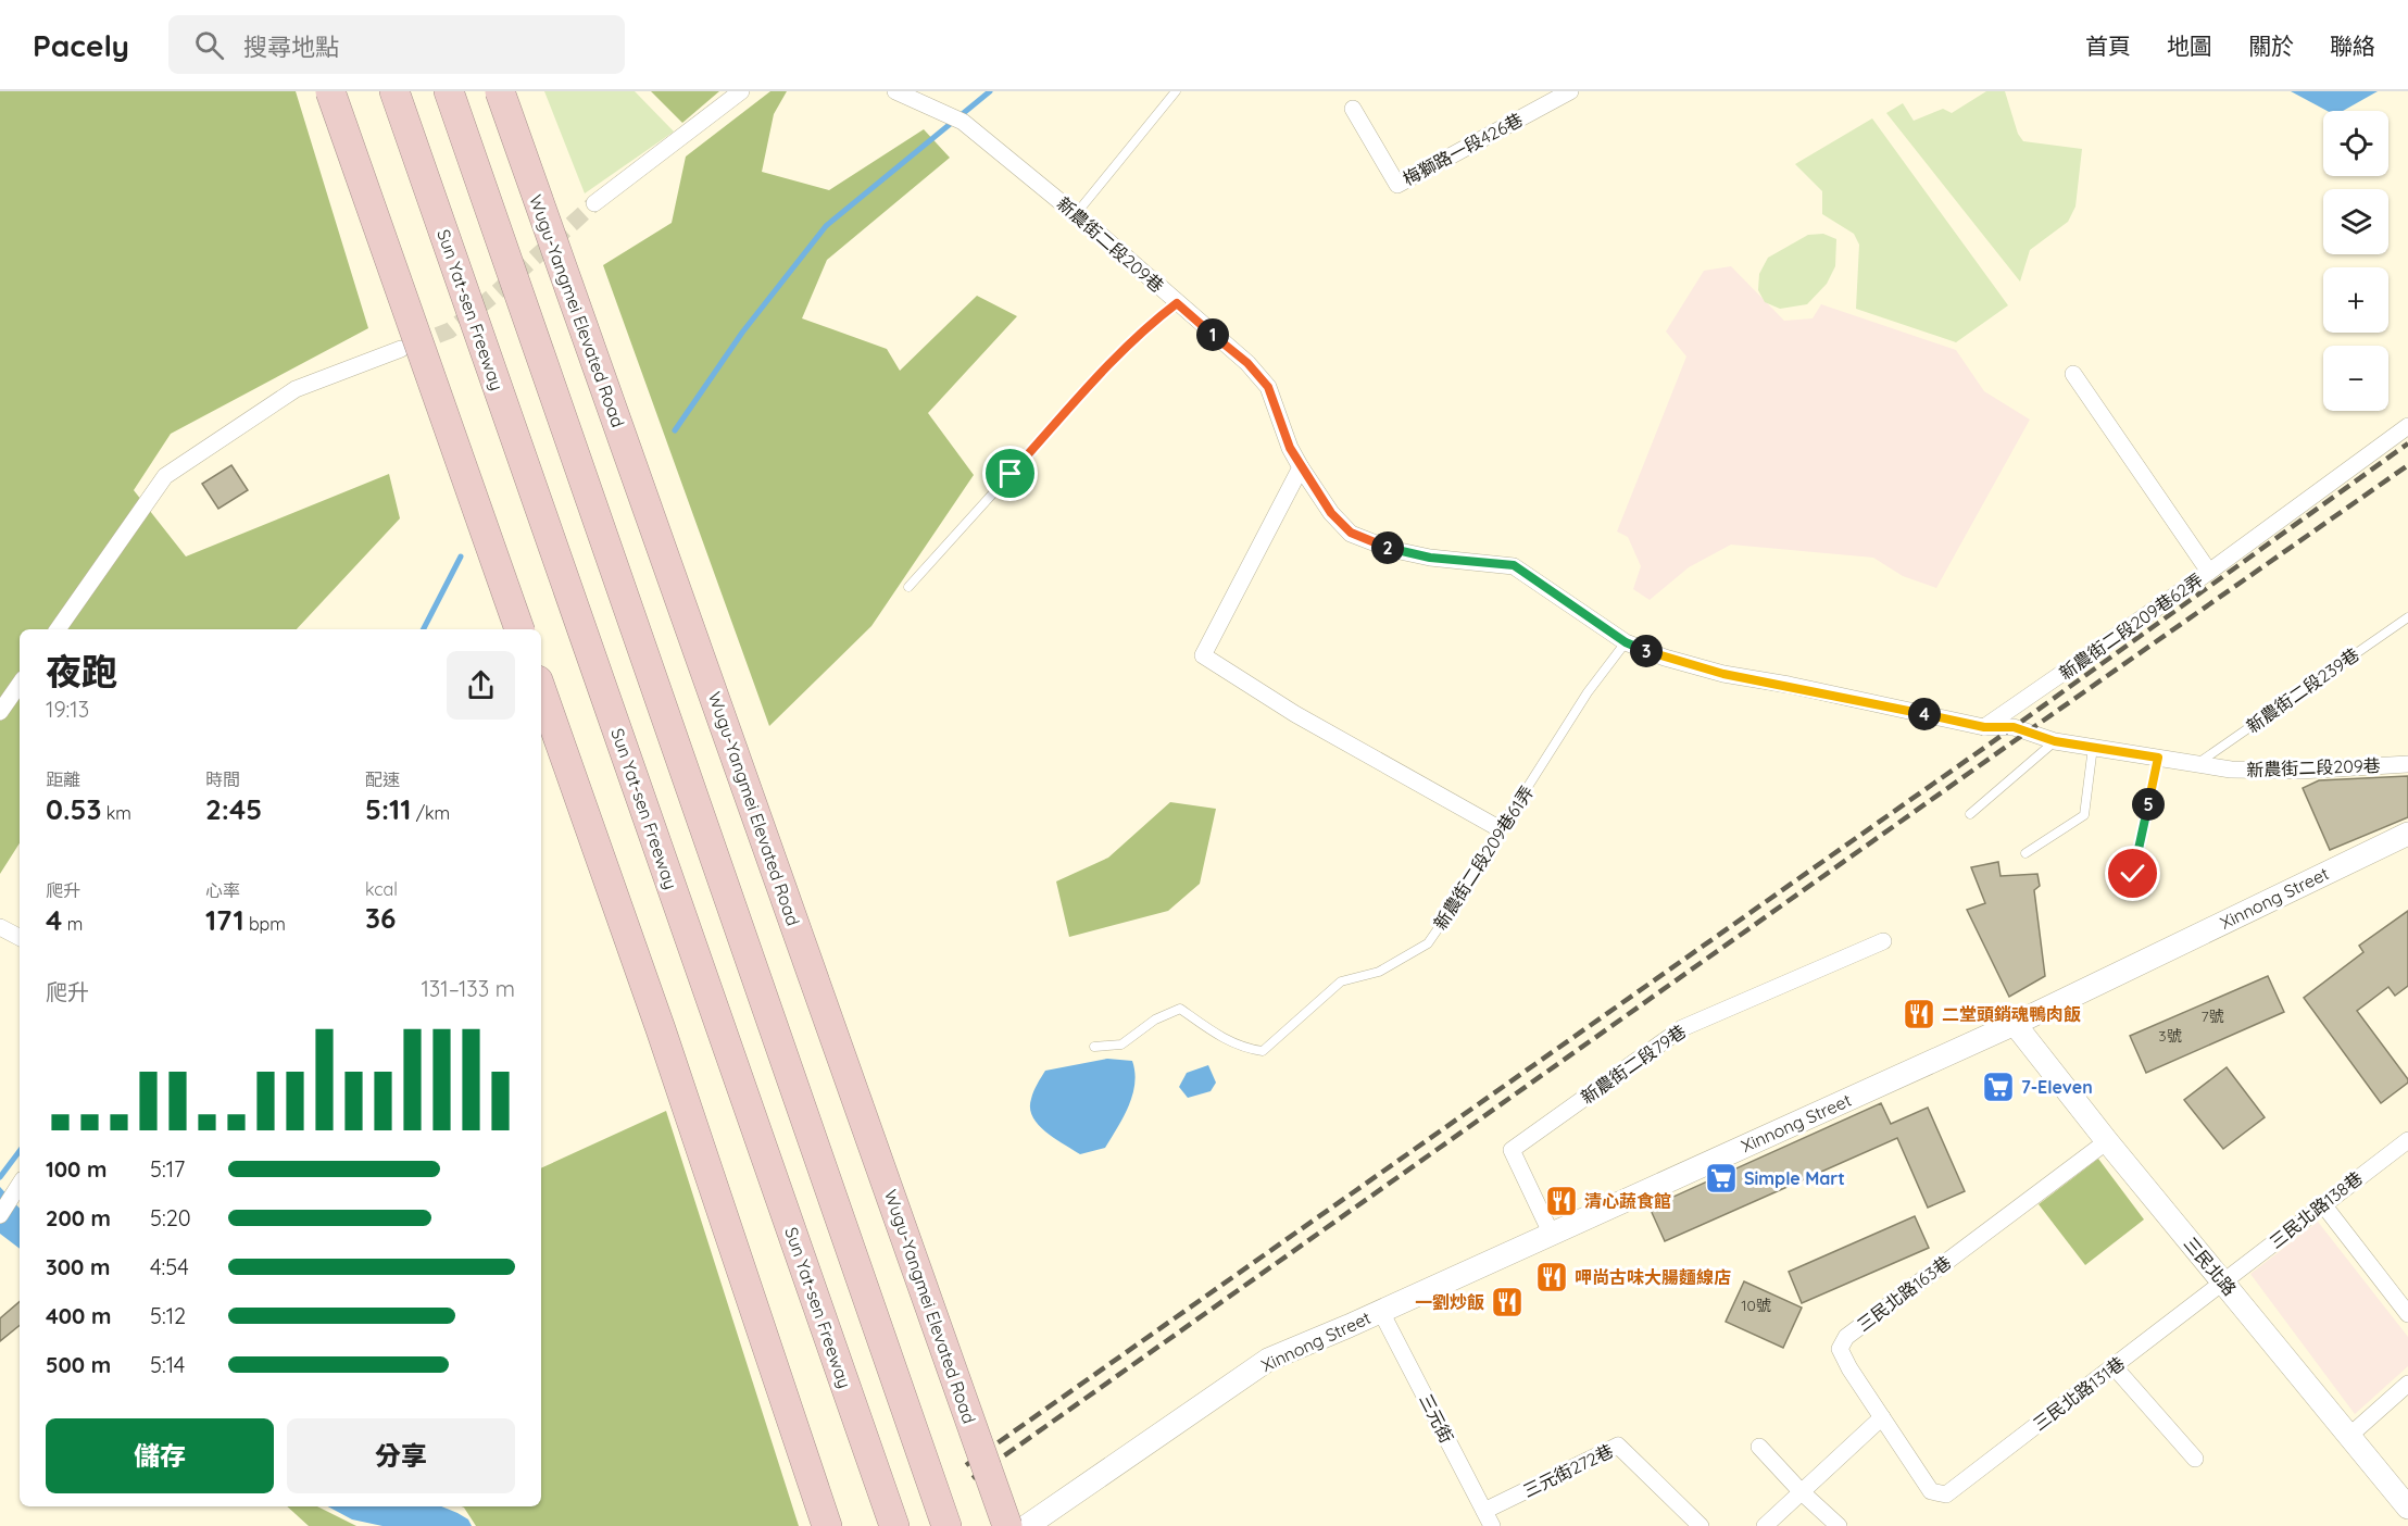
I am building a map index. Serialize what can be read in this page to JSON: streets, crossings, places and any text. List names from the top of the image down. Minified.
{"streets":{"highway":["Sun Yat-sen Freeway","Wugu-Yangmei Elevated Road"],"street":["梅獅路一段426巷","新農街二段209巷","新農街二段209巷62弄","Xinnong Street","新農街二段79巷","三民北路138巷","三民北路","三民北路163巷","三民北路131巷","三元街","三元街272巷"],"lane":["新農街二段239巷","新農街二段209巷61弄"]},"crossings":[["新農街二段209巷","新農街二段209巷62弄"],["新農街二段209巷","新農街二段239巷"],["新農街二段209巷","新農街二段209巷61弄"],["Xinnong Street","新農街二段79巷"],["Xinnong Street","三民北路"],["Xinnong Street","三元街"],["三民北路138巷","三民北路"],["三民北路138巷","三民北路131巷"],["三民北路","三民北路163巷"],["三民北路","三民北路131巷"],["三民北路163巷","三民北路131巷"],["三元街","三元街272巷"]],"places":{"restaurant":["二堂頭銷魂鴨肉飯","清心蔬食館","呷尚古味大腸麵線店","一劉炒飯"],"supermarket":["7-Eleven","Simple Mart"]},"house_numbers":["7號","3號","10號"],"page":{"header":"Pacely","search":"搜尋地點","nav":["首頁","地圖","關於","聯絡"],"map_buttons":["+","−"],"pins":["1","2","3","4","5"],"heading":["夜跑","19:13"],"stats":[["距離","0.53 km"],["時間","2:45"],["配速","5:11 /km"],["爬升","4 m"],["心率","171 bpm"],["kcal","36"]],"chart":["爬升","131–133 m"],"list":[{"name":"100 m","note":"5:17"},{"name":"200 m","note":"5:20"},{"name":"300 m","note":"4:54"},{"name":"400 m","note":"5:12"},{"name":"500 m","note":"5:14"}],"buttons":["儲存","分享"]}}
